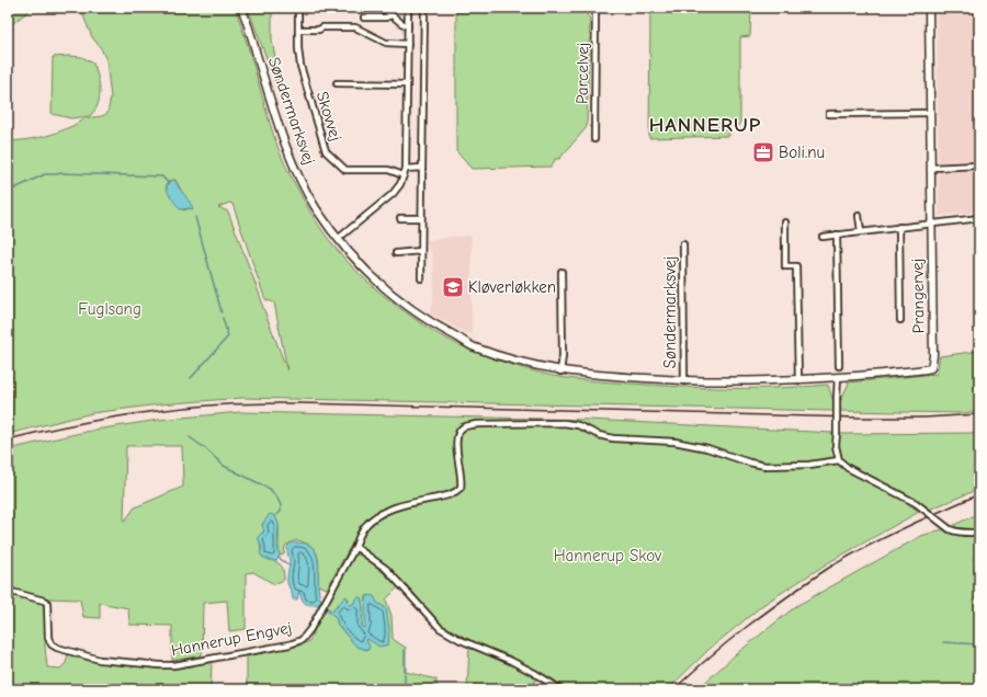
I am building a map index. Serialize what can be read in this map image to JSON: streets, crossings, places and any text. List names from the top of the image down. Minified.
{"streets":{"street":["Parcelvej","Søndermarksvej","Skovvej","Prangervej","Hannerup Engvej"]},"crossings":[["Søndermarksvej","Prangervej"]],"districts":["HANNERUP"],"parks":["Fuglsang","Hannerup Skov"],"places":{"office":["Boli.nu"],"school or university":["Kløverløkken"]}}
